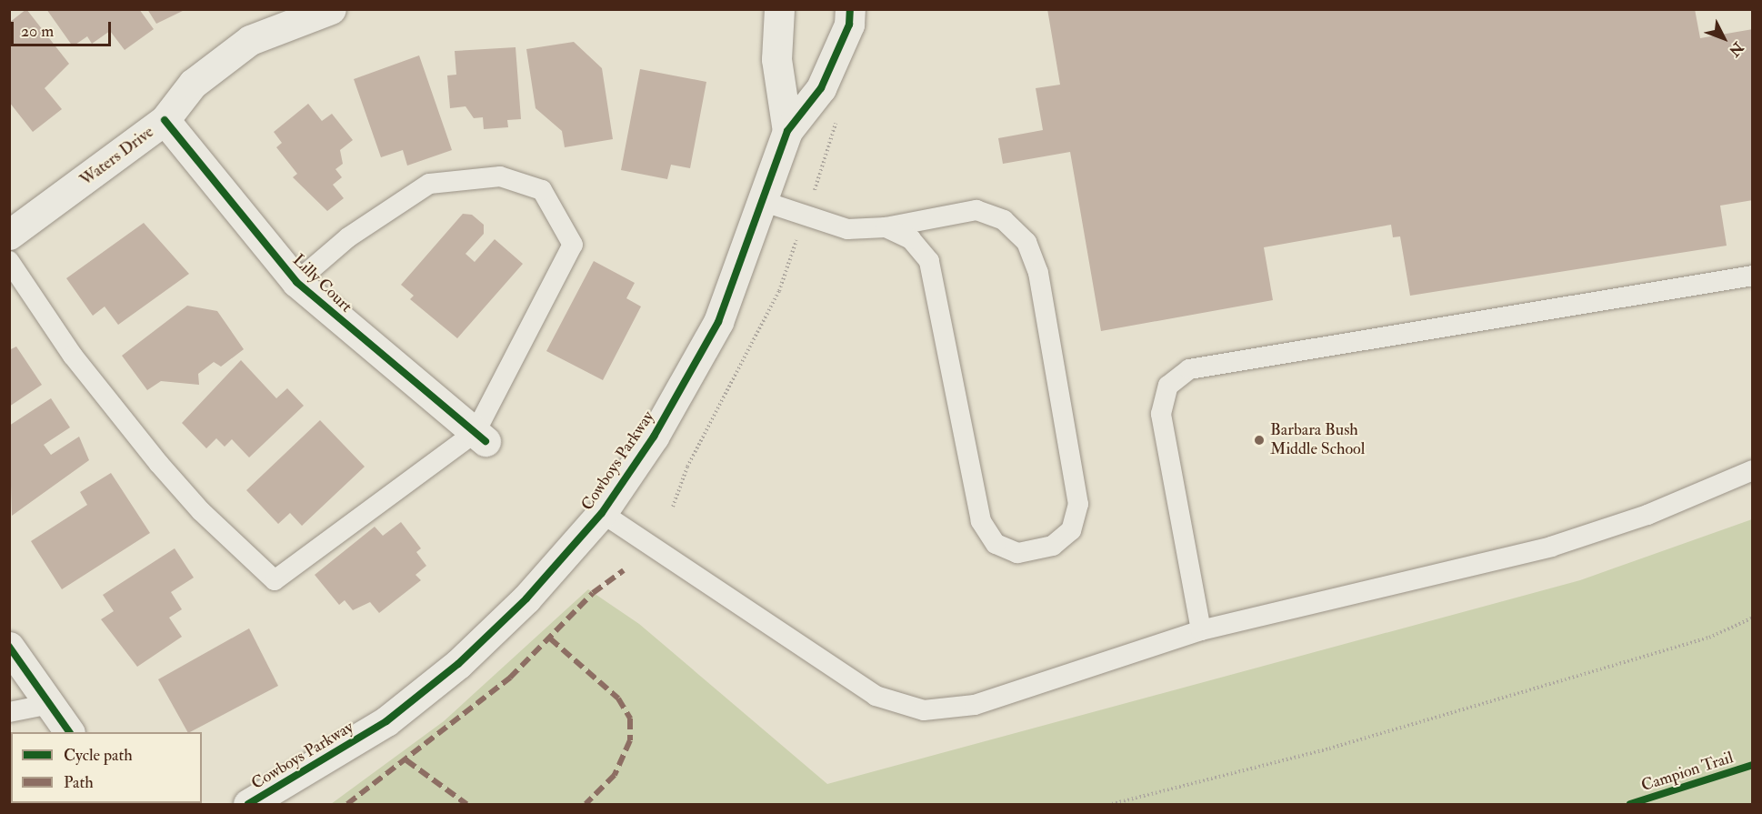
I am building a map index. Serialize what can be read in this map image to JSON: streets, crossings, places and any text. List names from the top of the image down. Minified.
{"streets":{"street":["Waters Drive","Lilly Court","Cowboys Parkway"],"cycle path":["Campion Trail"]},"crossings":[["Waters Drive","Lilly Court"]],"places":["Barbara Bush Middle School"],"legend":["Cycle path","Path"],"scale_bar":"20 m","north":"bottom right"}
